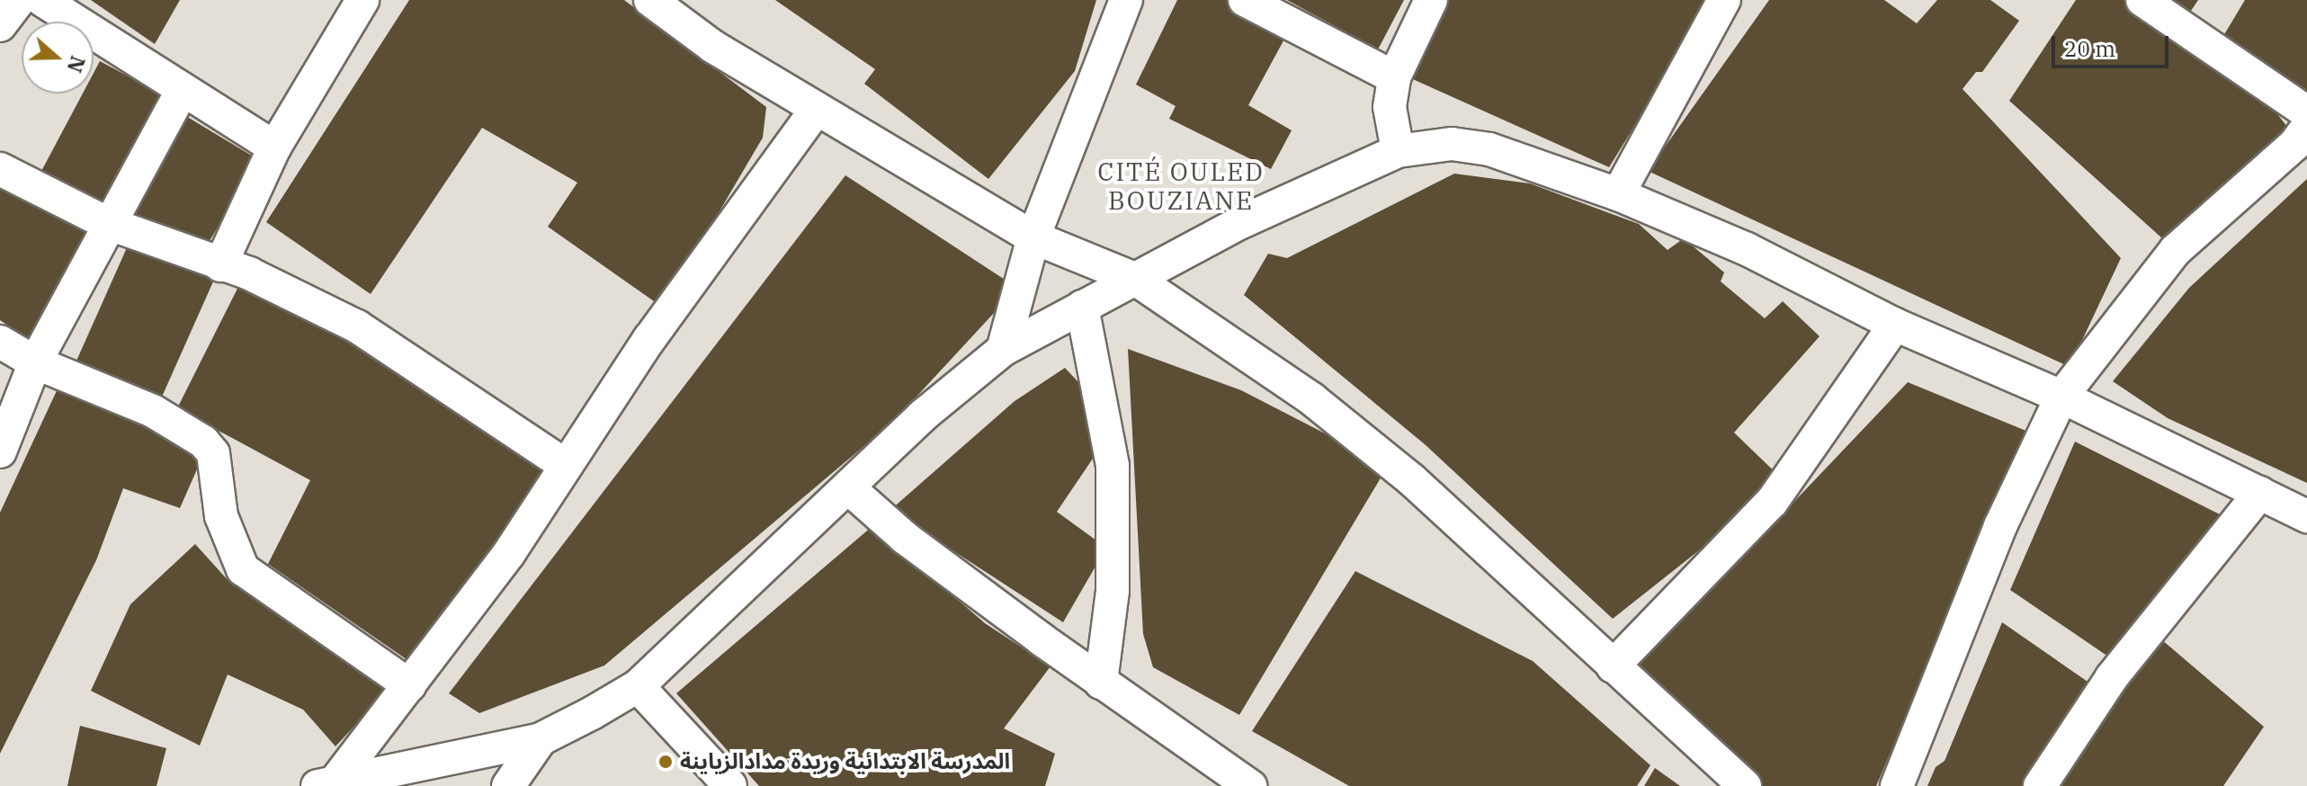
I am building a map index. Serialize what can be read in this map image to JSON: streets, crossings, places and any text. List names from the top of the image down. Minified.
{"districts":["CITÉ OULED BOUZIANE"],"places":["المدرسة الابتدائية وريدة مدادالزياينة"],"scale_bar":"20 m","north":"right"}
